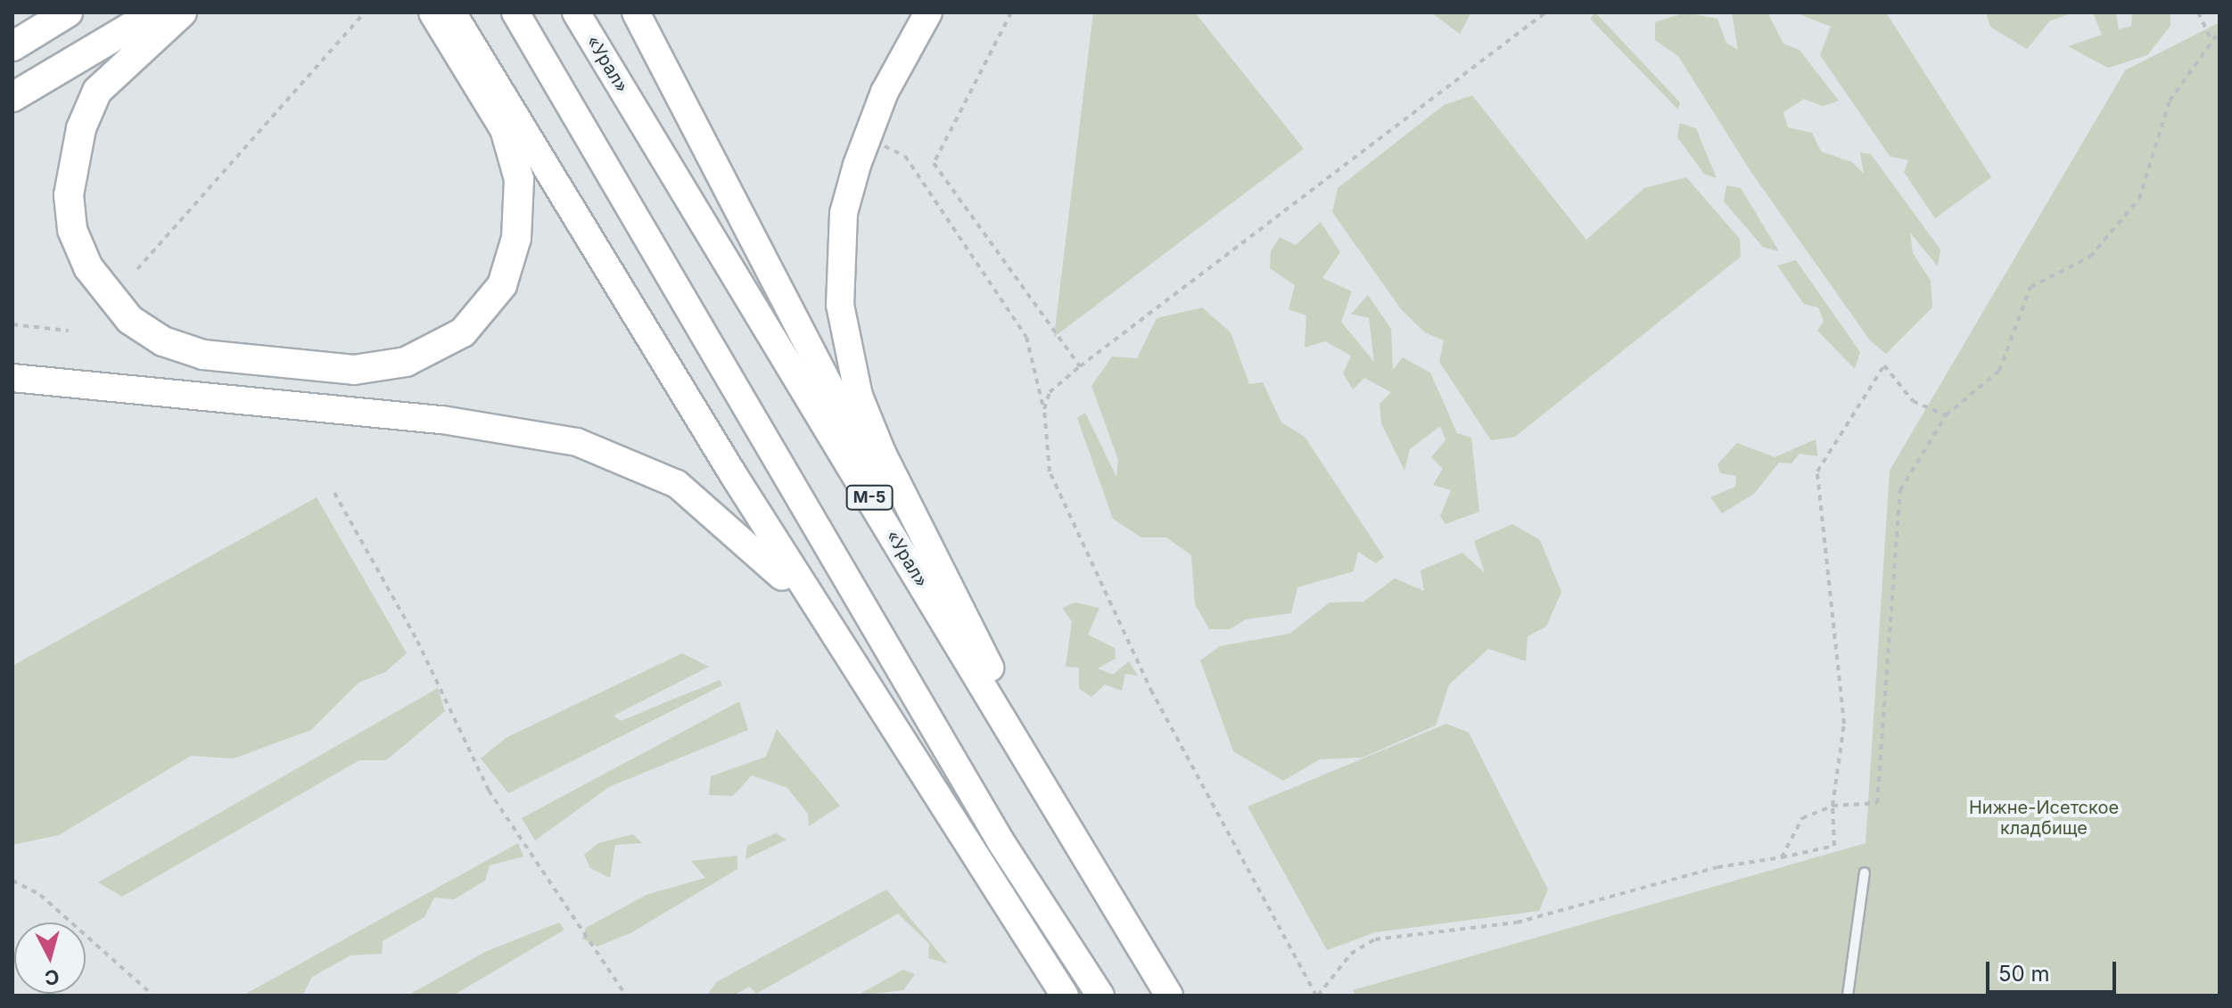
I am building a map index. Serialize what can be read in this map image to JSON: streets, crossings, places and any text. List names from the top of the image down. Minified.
{"streets":{"main road":["«Урал»","М-5"]},"parks":["Нижне-Исетское кладбище"],"scale_bar":"50 m","north":"bottom"}
